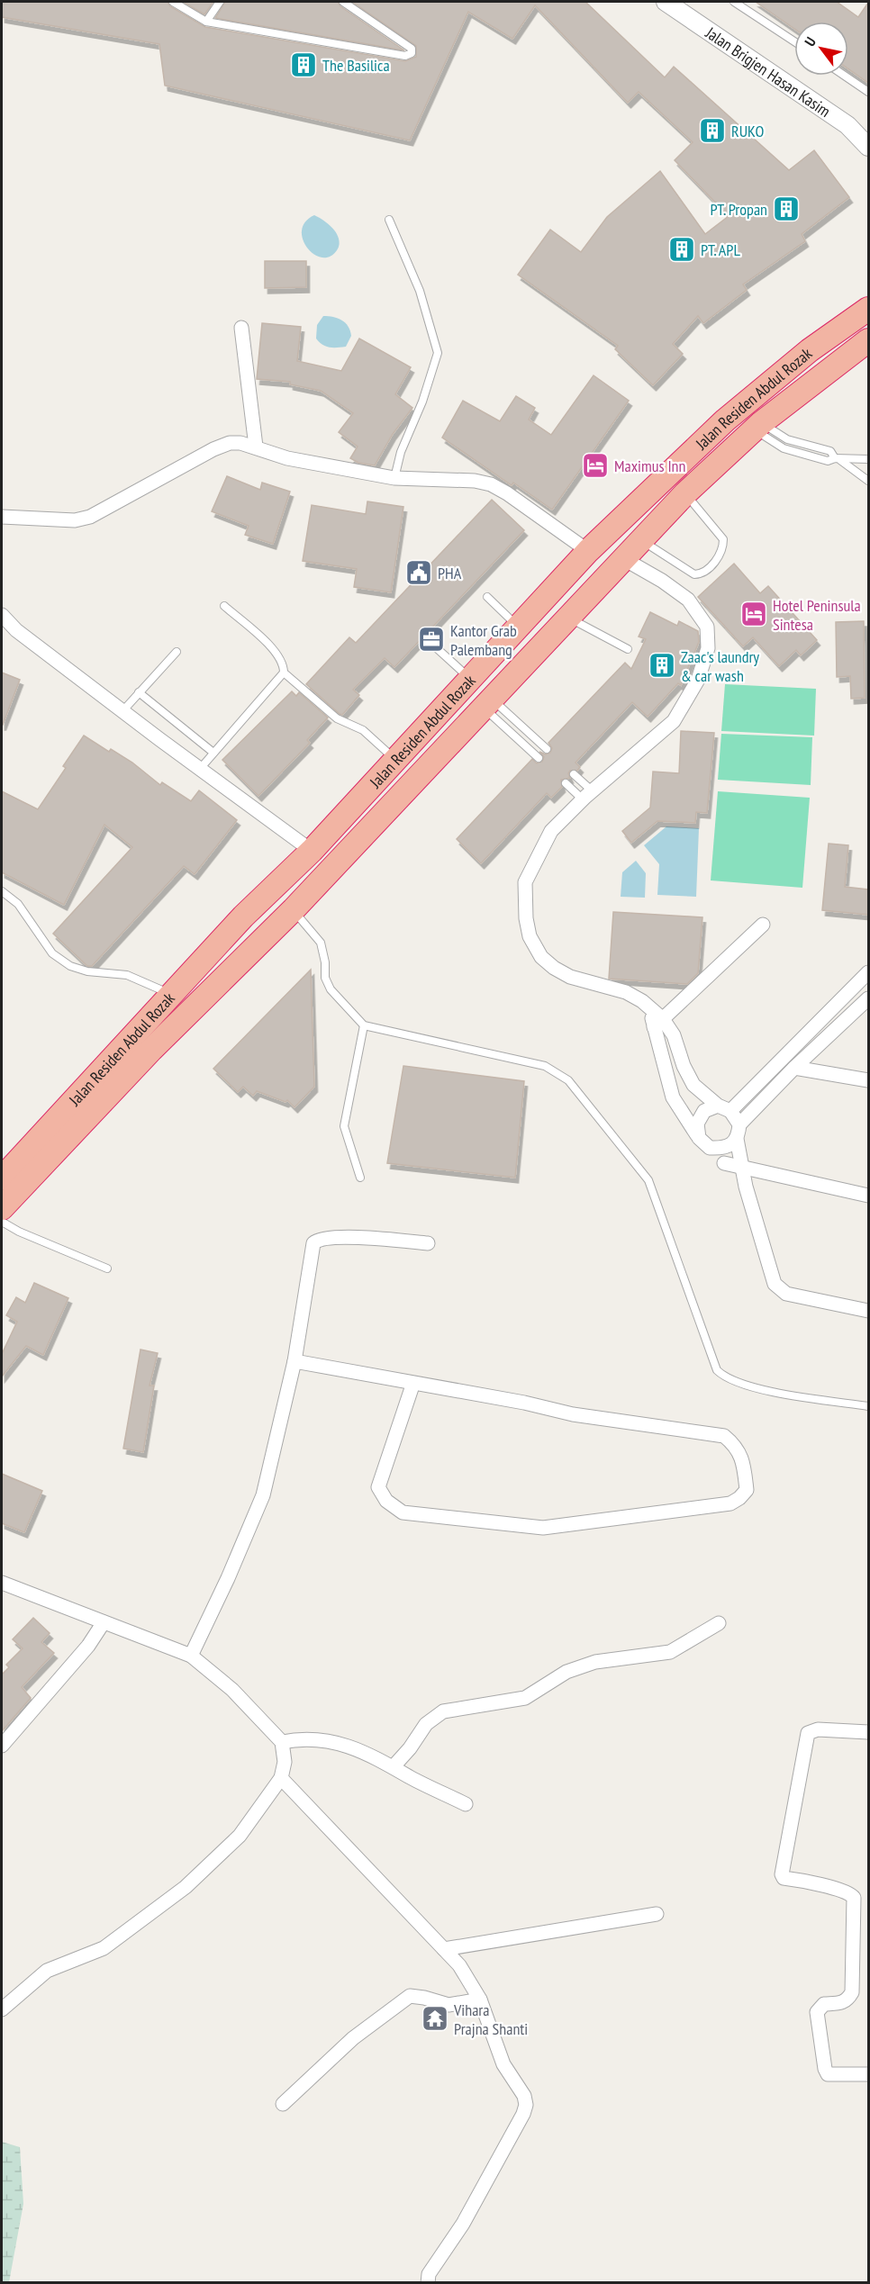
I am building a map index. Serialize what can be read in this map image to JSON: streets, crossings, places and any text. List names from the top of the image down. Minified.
{"streets":{"highway":["Jalan Residen Abdul Rozak"],"street":["Jalan Brigjen Hasan Kasim"]},"places":{"building":["The Basilica","RUKO","PT. Propan","PT. APL","Zaac's laundry & car wash"],"hotel":["Maximus Inn","Hotel Peninsula Sintesa"],"public building":["PHA"],"office":["Kantor Grab Palembang"],"temple":["Vihara Prajna Shanti"]},"north":"top left"}
